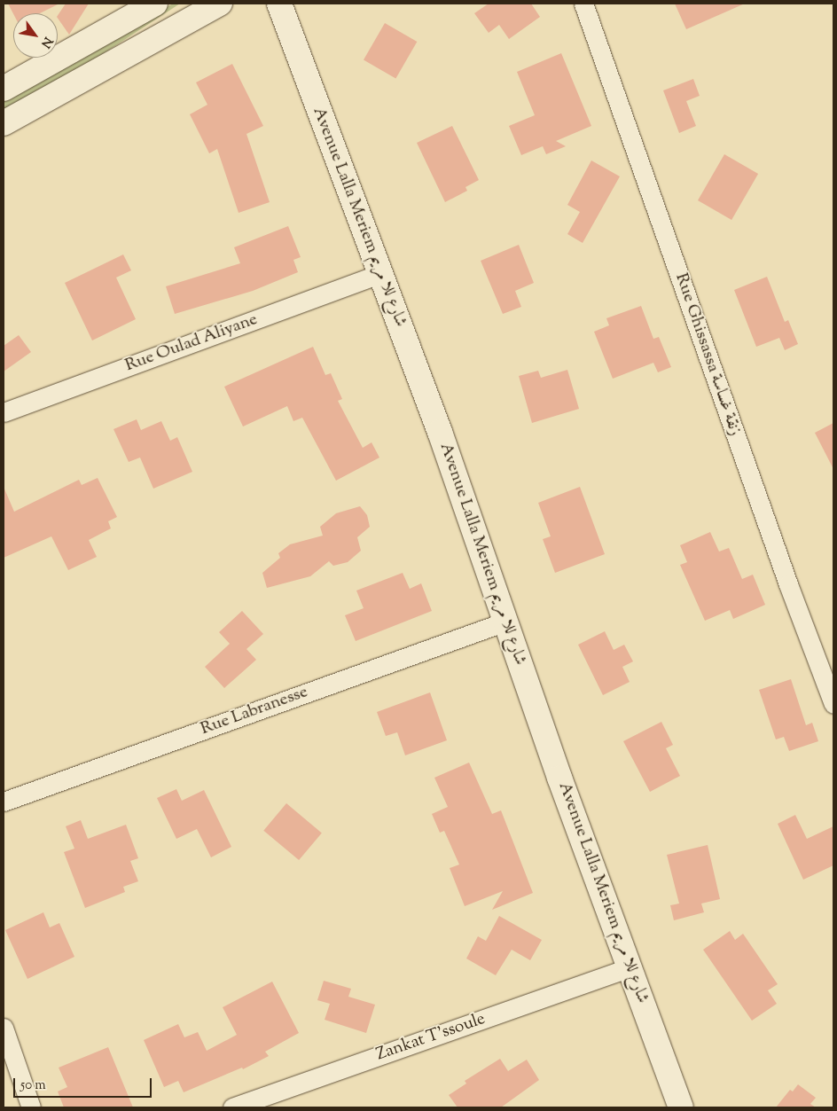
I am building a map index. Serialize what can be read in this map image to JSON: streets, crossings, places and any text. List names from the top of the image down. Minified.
{"streets":{"street":["Avenue Lalla Meriem شارع للا مريم","Rue Oulad Aliyane","Rue Ghissassa زنقة غساسة","Rue Labranesse","Zankat T'ssoule"]},"crossings":[["Avenue Lalla Meriem شارع للا مريم","Rue Oulad Aliyane"],["Avenue Lalla Meriem شارع للا مريم","Rue Labranesse"],["Avenue Lalla Meriem شارع للا مريم","Zankat T'ssoule"]],"scale_bar":"50 m","north":"bottom right"}
